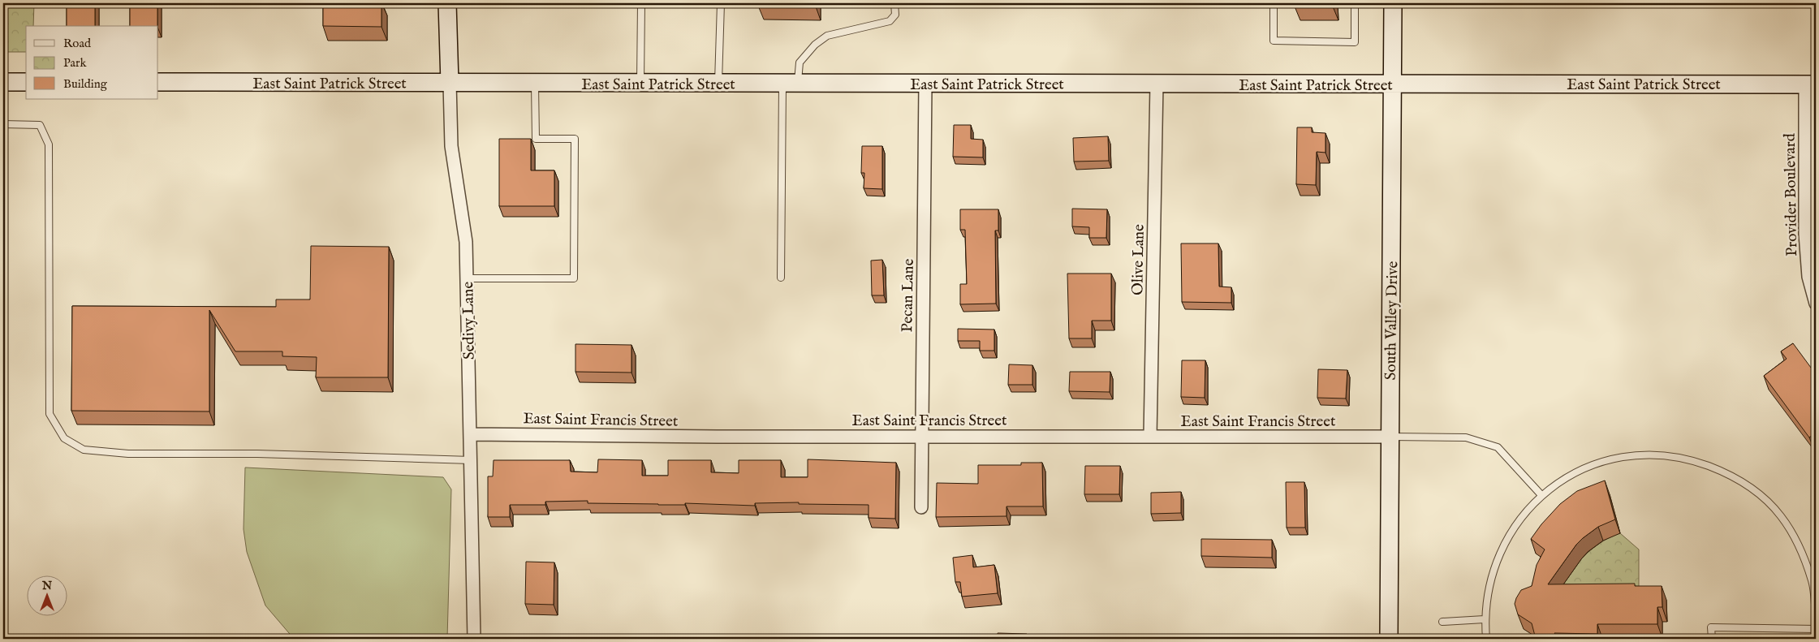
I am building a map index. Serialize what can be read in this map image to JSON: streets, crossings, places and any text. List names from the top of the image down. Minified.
{"streets":{"main road":["East Saint Patrick Street","Sedivy Lane","South Valley Drive"],"street":["Provider Boulevard","Olive Lane","Pecan Lane","East Saint Francis Street"]},"crossings":[["East Saint Patrick Street","Provider Boulevard"],["East Saint Patrick Street","Olive Lane"],["East Saint Patrick Street","Pecan Lane"],["East Saint Patrick Street","Sedivy Lane"],["East Saint Patrick Street","South Valley Drive"],["Olive Lane","East Saint Francis Street"],["Pecan Lane","East Saint Francis Street"],["Sedivy Lane","East Saint Francis Street"],["South Valley Drive","East Saint Francis Street"]],"legend":["Road","Park","Building"],"north":"top"}
